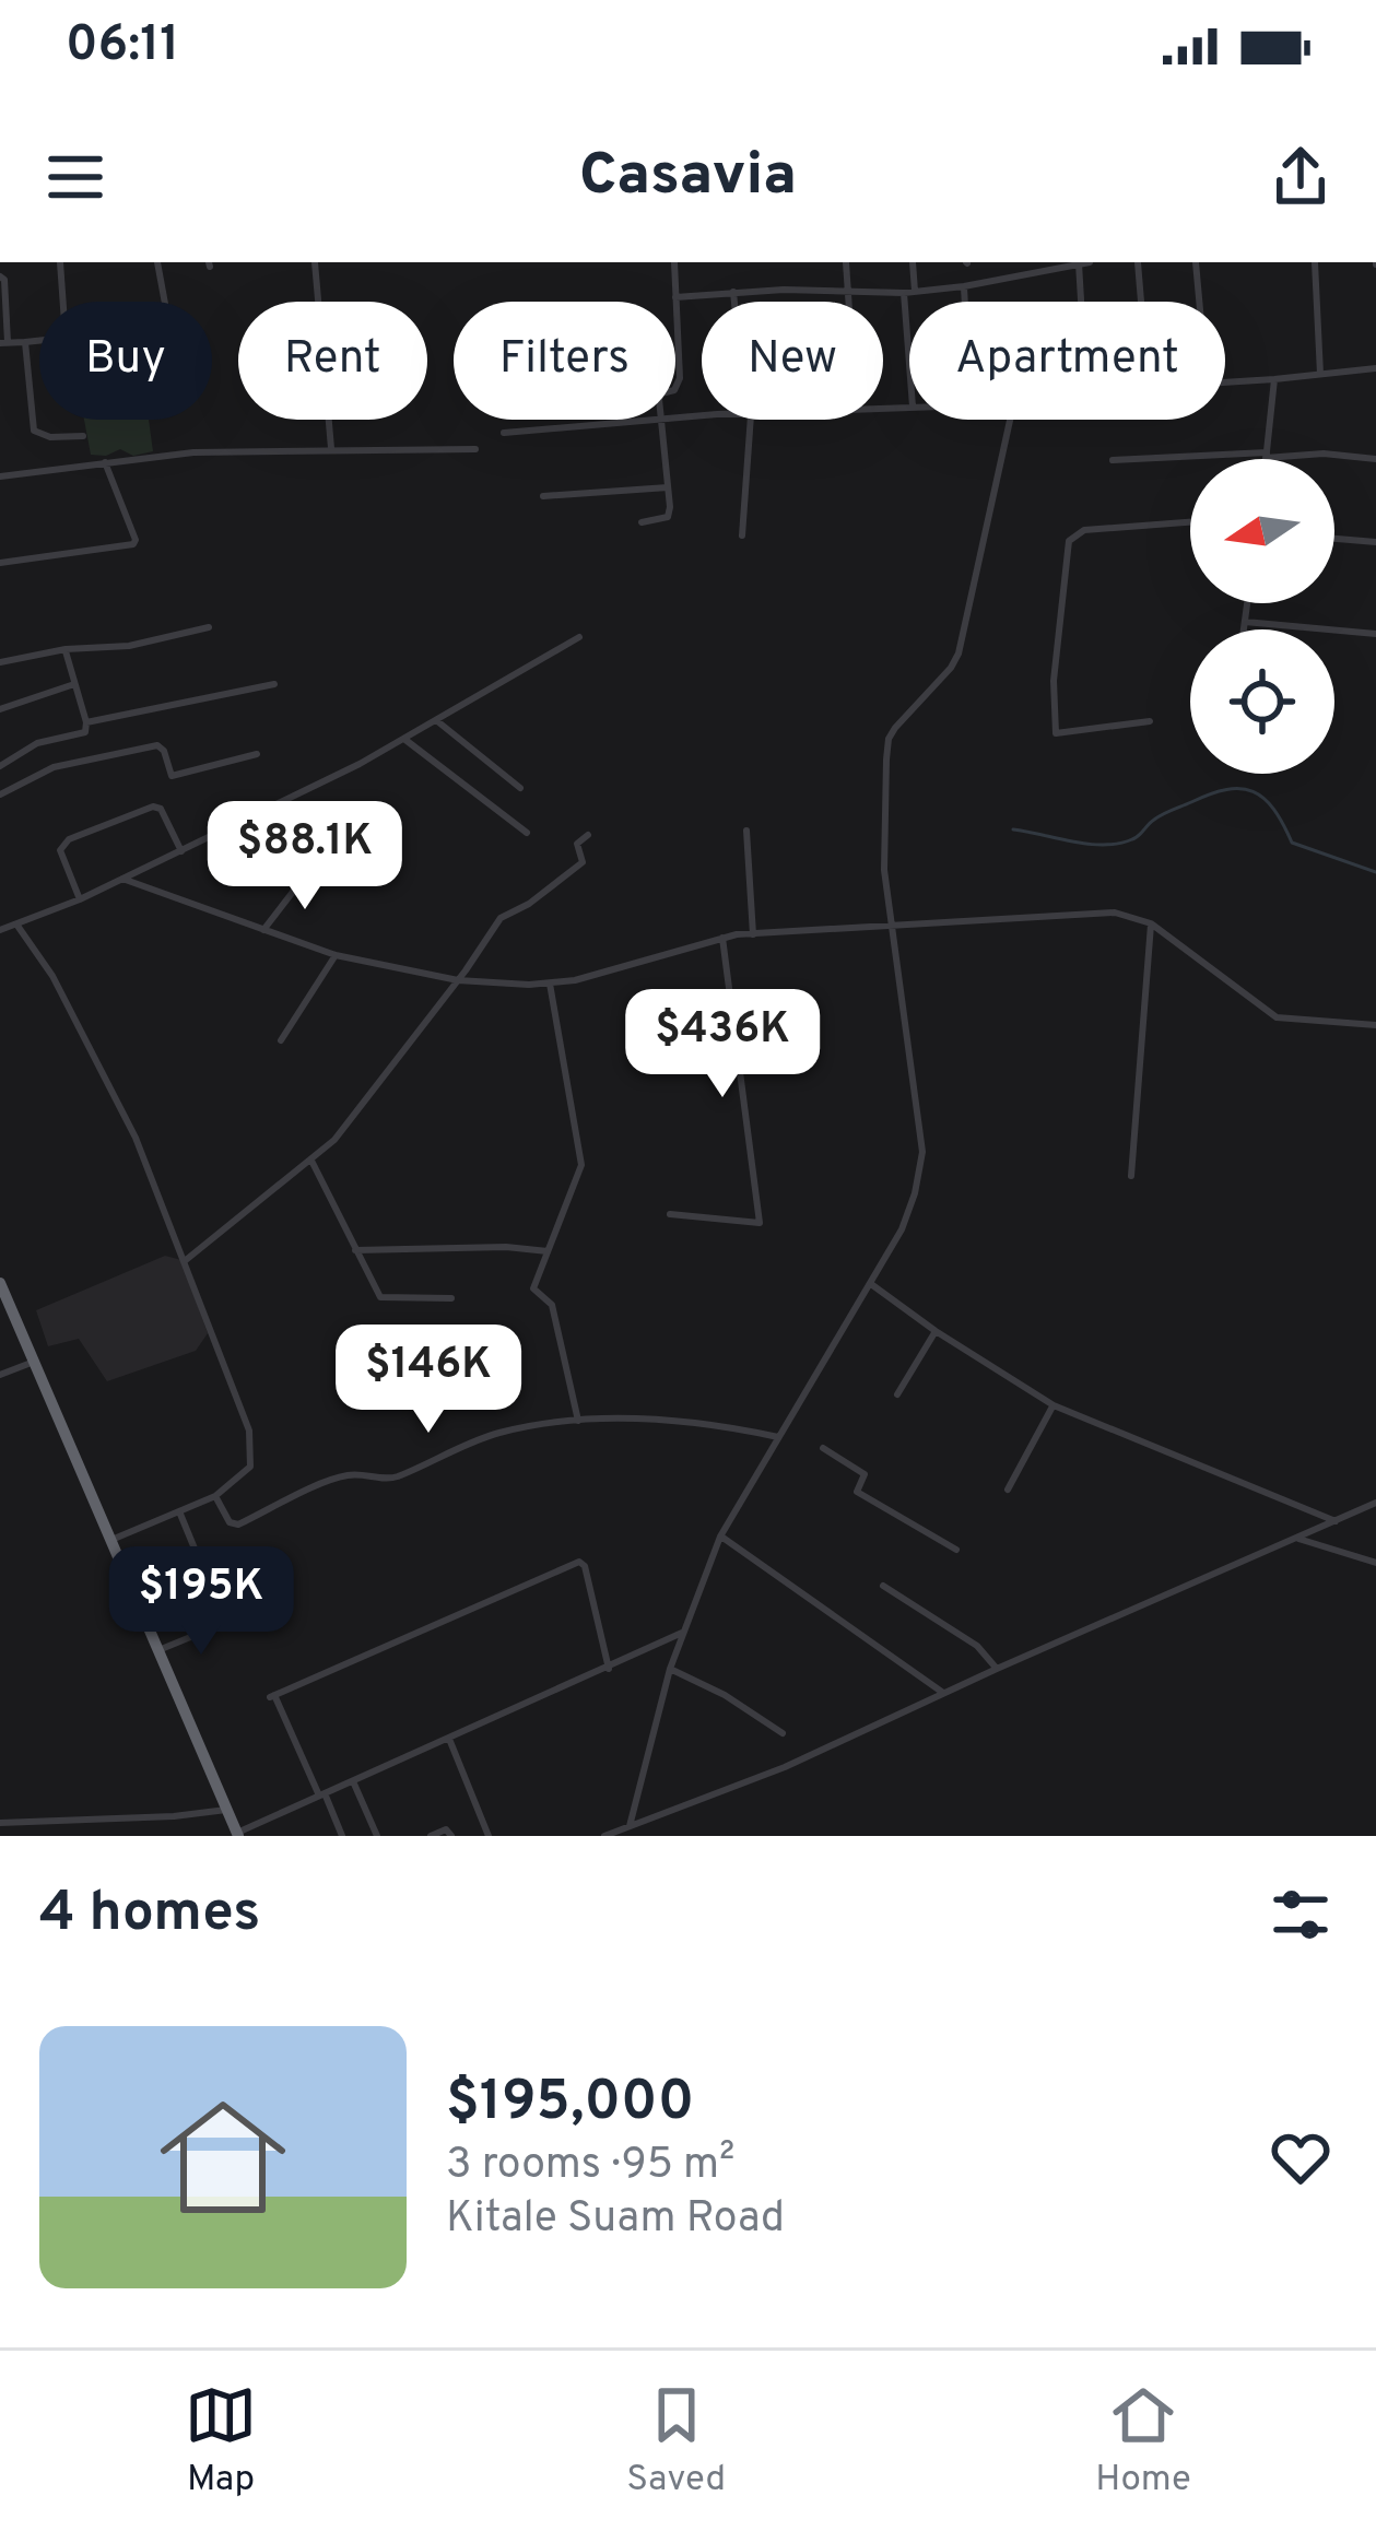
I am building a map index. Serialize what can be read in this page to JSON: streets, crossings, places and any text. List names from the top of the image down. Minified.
{"north":"left","page":{"status":"06:11","header":"Casavia","chip":["Buy","Rent","Filters","New","Apartment"],"price":["$88.1K","$436K","$146K","$195K"],"heading":"4 homes","list":[{"name":"$195,000","note":"3 rooms · 95 m² · Kitale Suam Road"}],"tabs":["Map","Saved","Home"]}}
